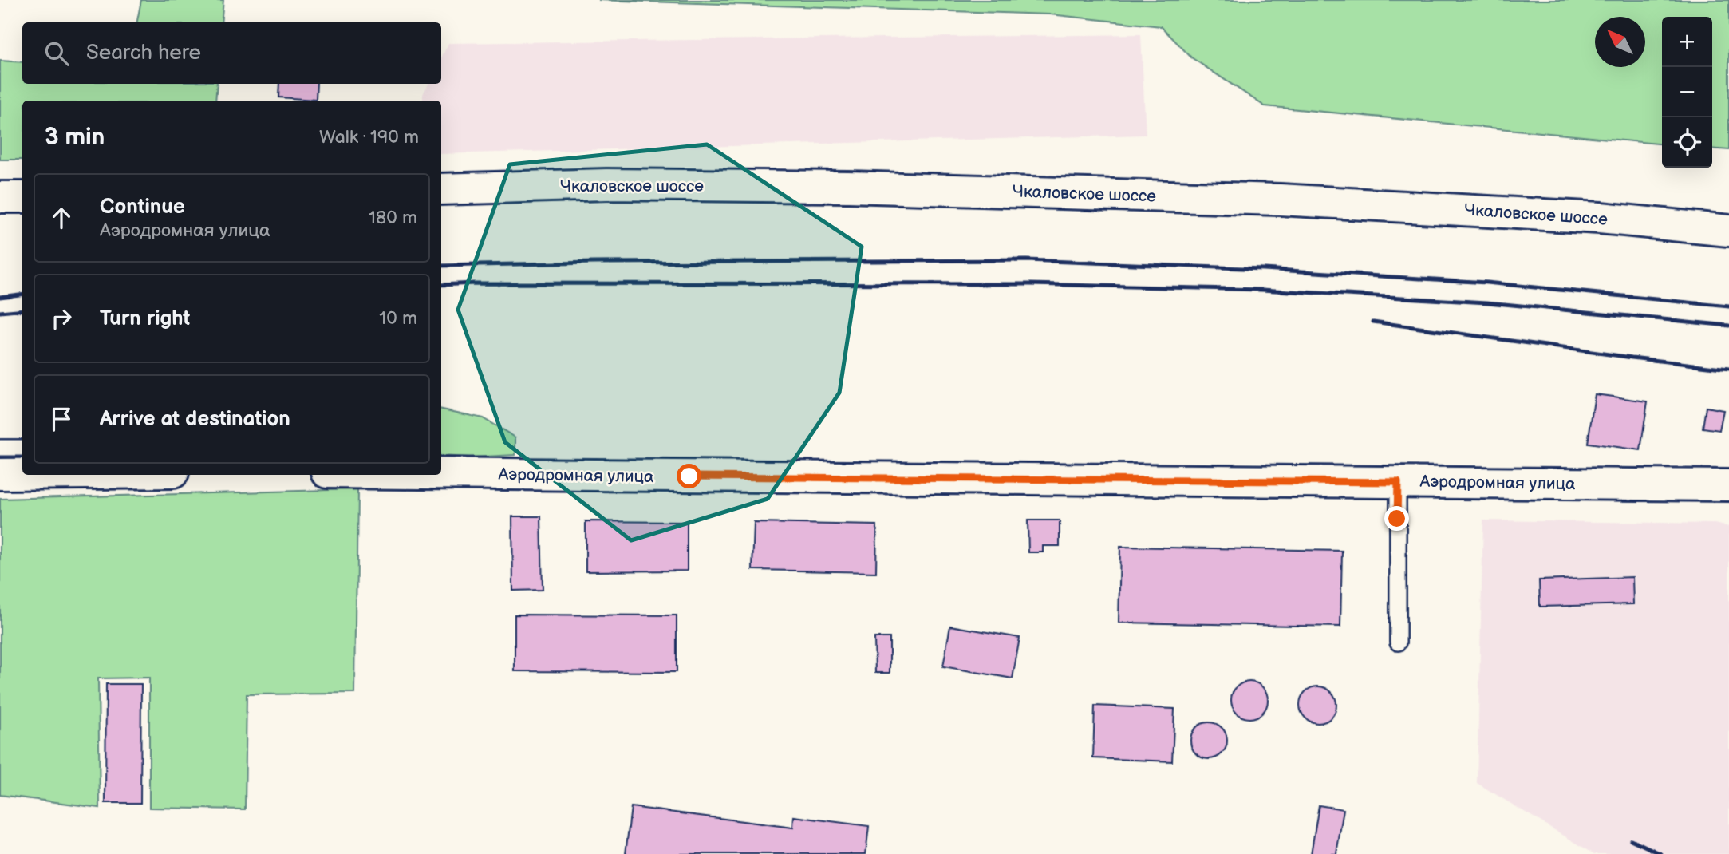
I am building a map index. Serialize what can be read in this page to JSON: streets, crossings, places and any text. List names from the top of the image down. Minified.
{"streets":{"street":["Чкаловское шоссе","Аэродромная улица"]},"north":"top left","page":{"map_buttons":["+","−"],"search":"Search here","heading":["3 min","Walk · 190 m"],"list":[["Continue","Аэродромная улица","180 m"],["Turn right","10 m"],"Arrive at destination"]}}
